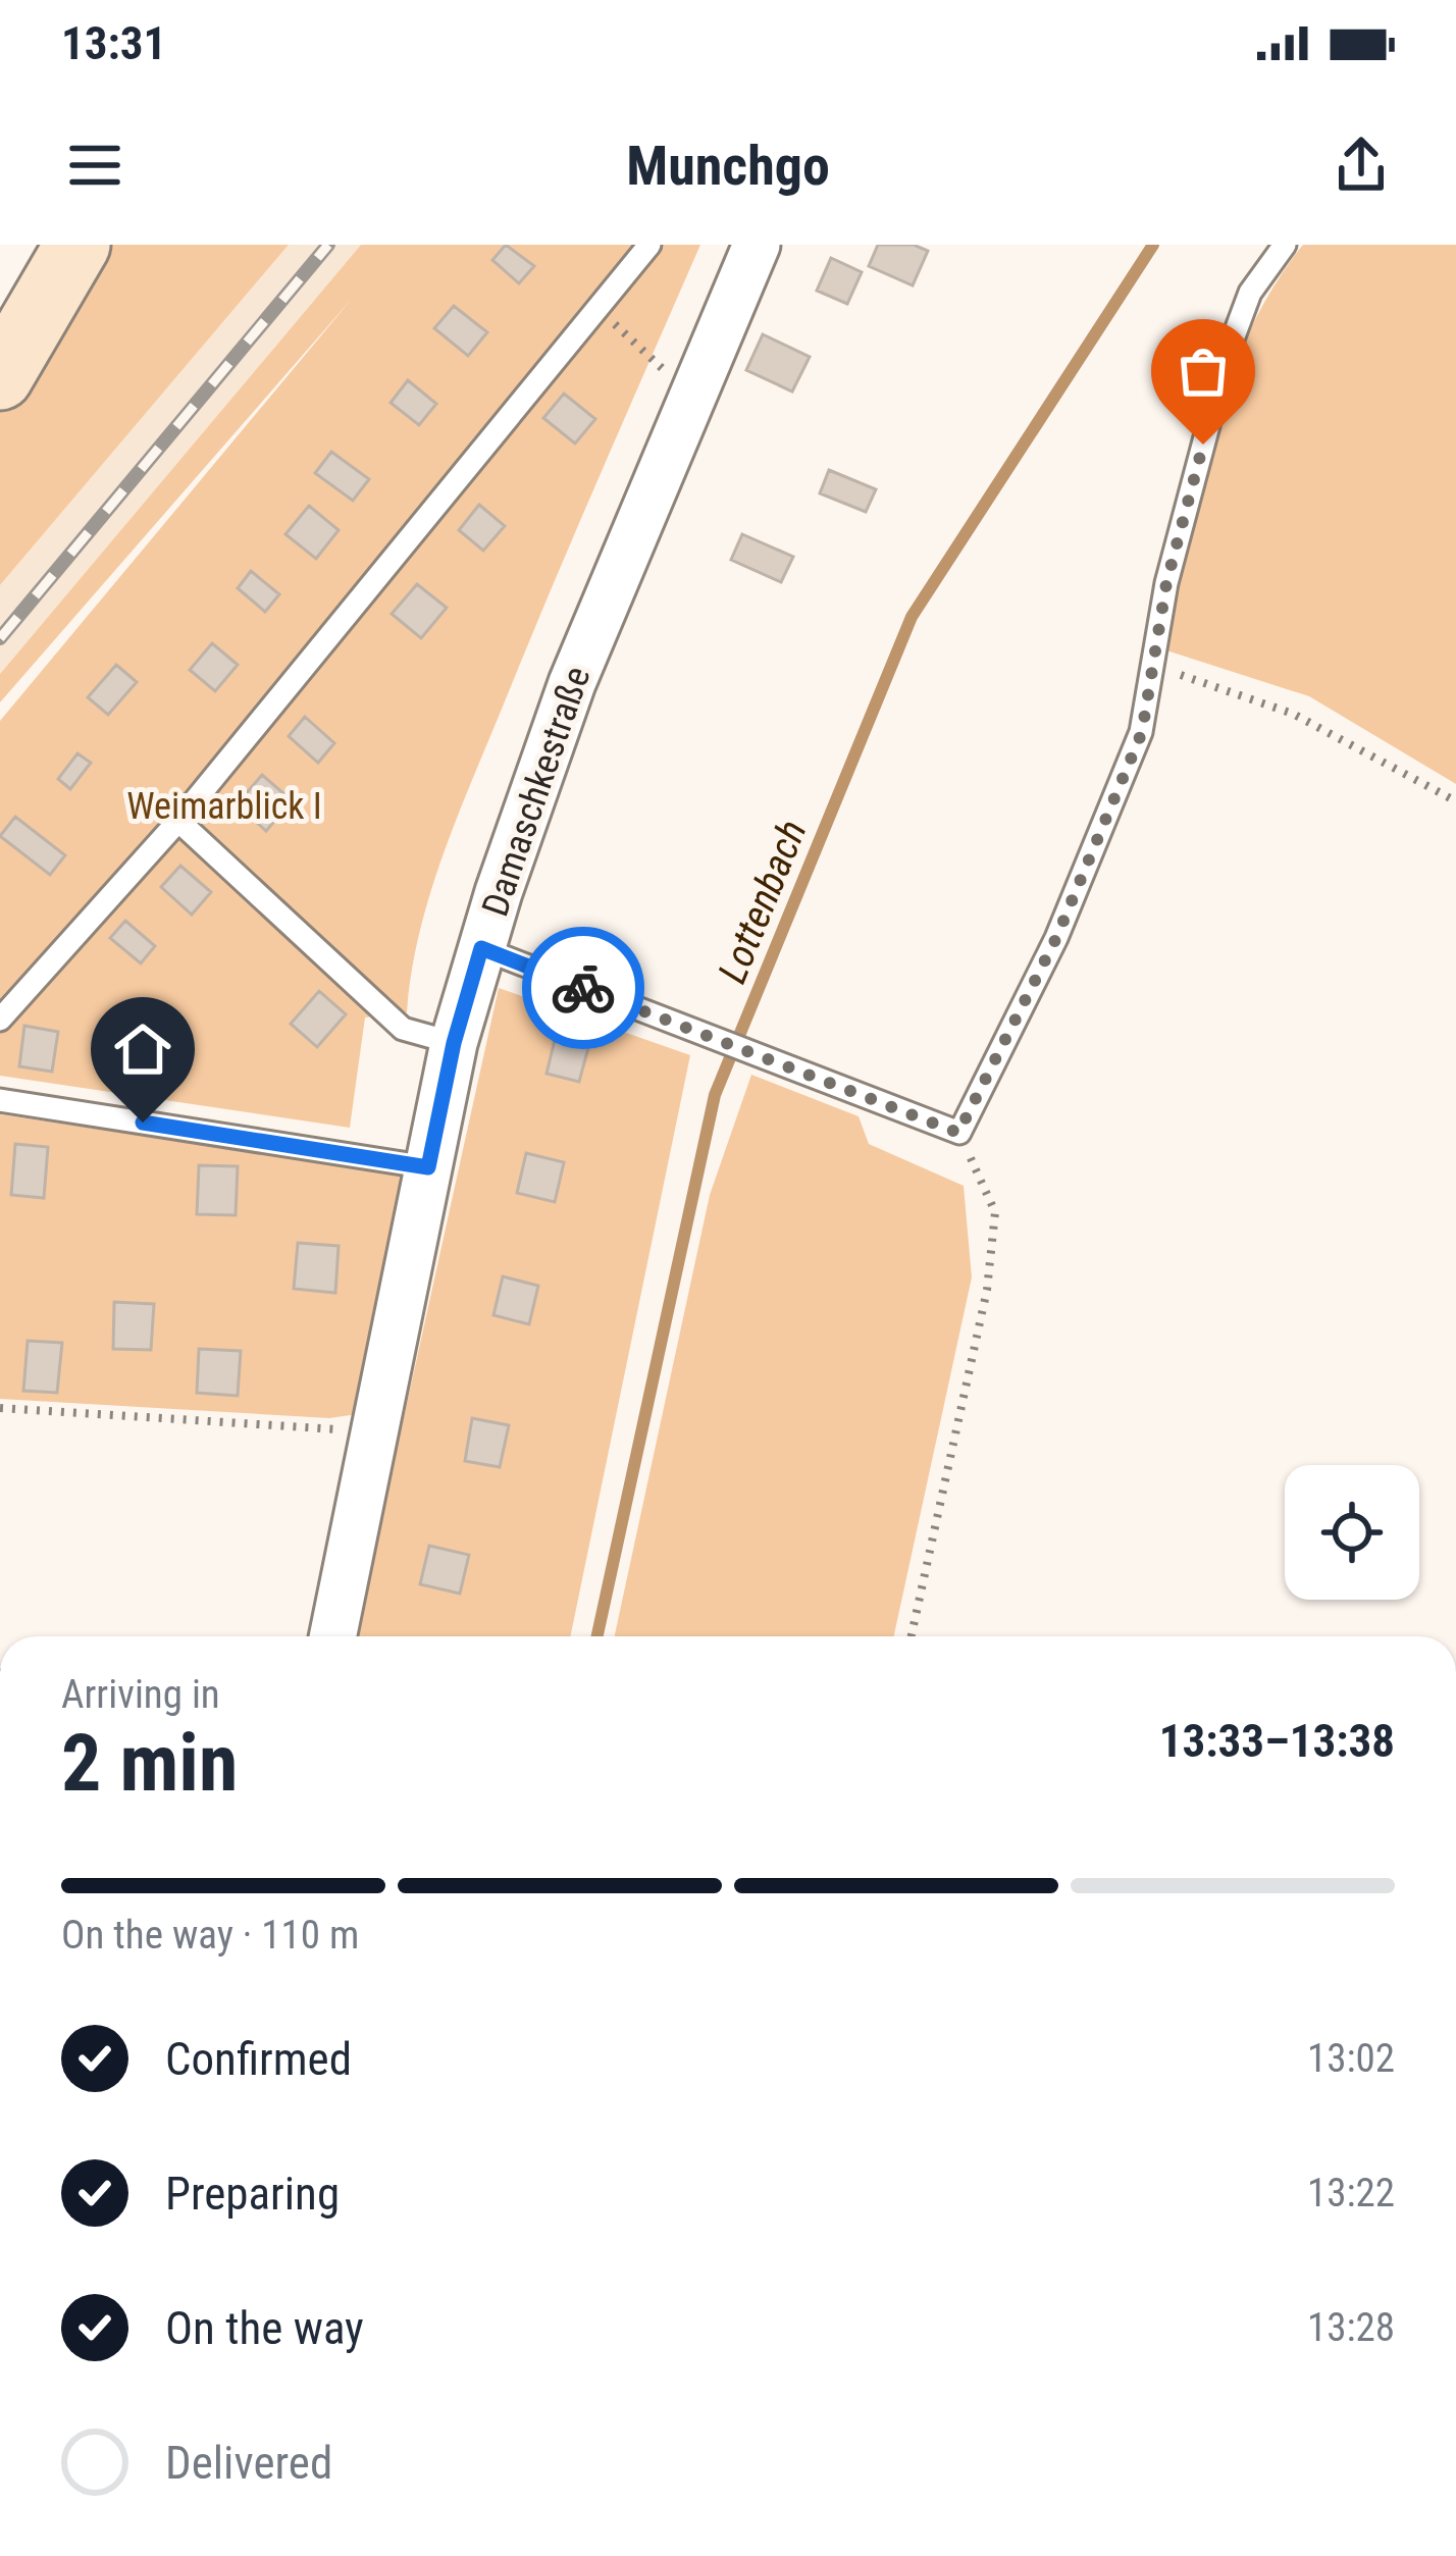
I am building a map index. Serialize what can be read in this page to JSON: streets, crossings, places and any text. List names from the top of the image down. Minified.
{"streets":{"street":["Damaschkestraße"]},"water":["Lottenbach"],"parks":["Weimarblick I"],"page":{"status":"13:31","header":"Munchgo","heading":["2 min","Arriving in","13:33–13:38"],"bar":"On the way · 110 m","list":[["Confirmed","13:02"],["Preparing","13:22"],["On the way","13:28"],"Delivered"]}}
